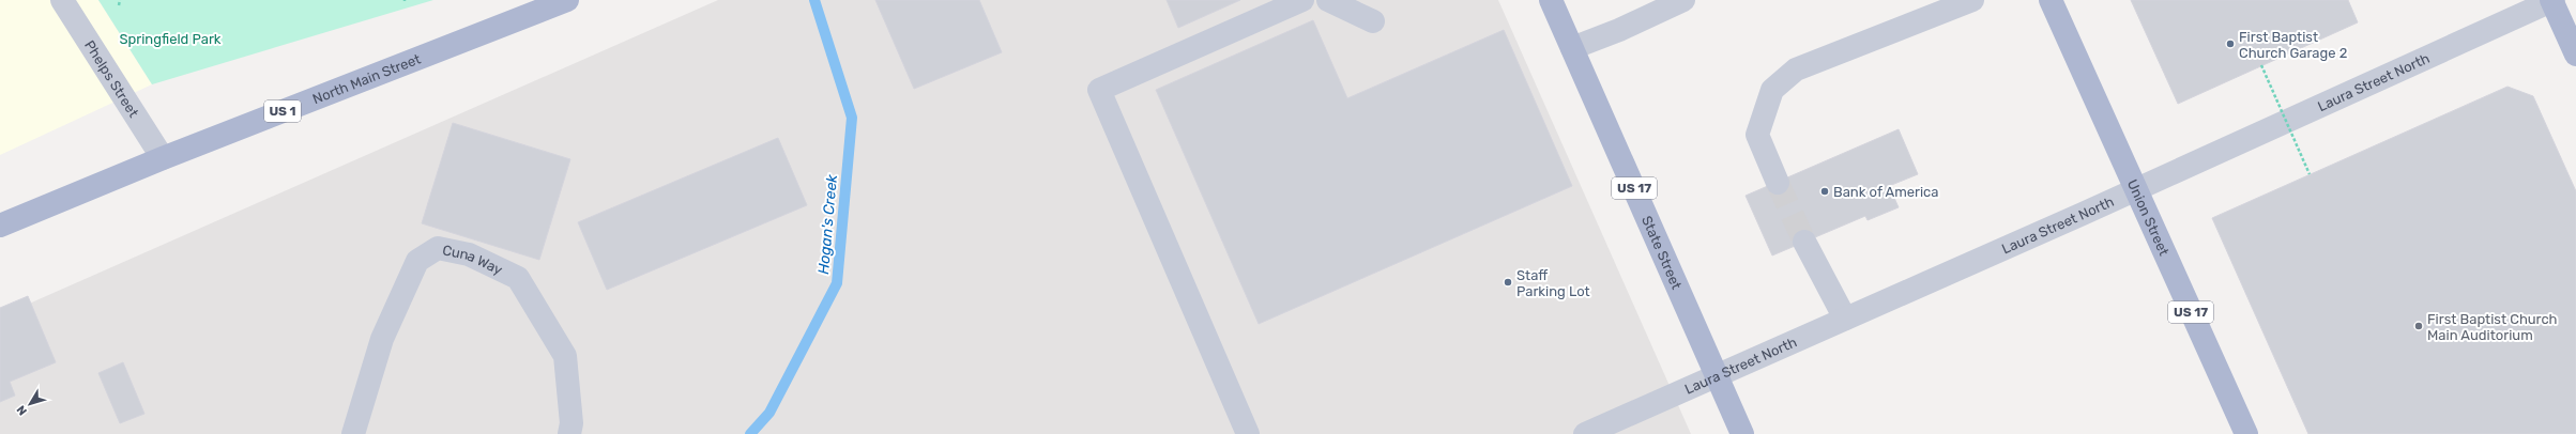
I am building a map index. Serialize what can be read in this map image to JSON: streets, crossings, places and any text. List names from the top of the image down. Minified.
{"streets":{"main road":["North Main Street","US 1","US 17","Union Street","State Street"],"street":["Phelps Street","Laura Street North","Cuna Way"]},"crossings":[["North Main Street","Phelps Street"],["Laura Street North","Union Street"],["Laura Street North","State Street"]],"water":["Hogan's Creek"],"parks":["Springfield Park"],"places":["First Baptist Church Garage 2","Bank of America","Staff Parking Lot","First Baptist Church Main Auditorium"],"north":"bottom left"}
